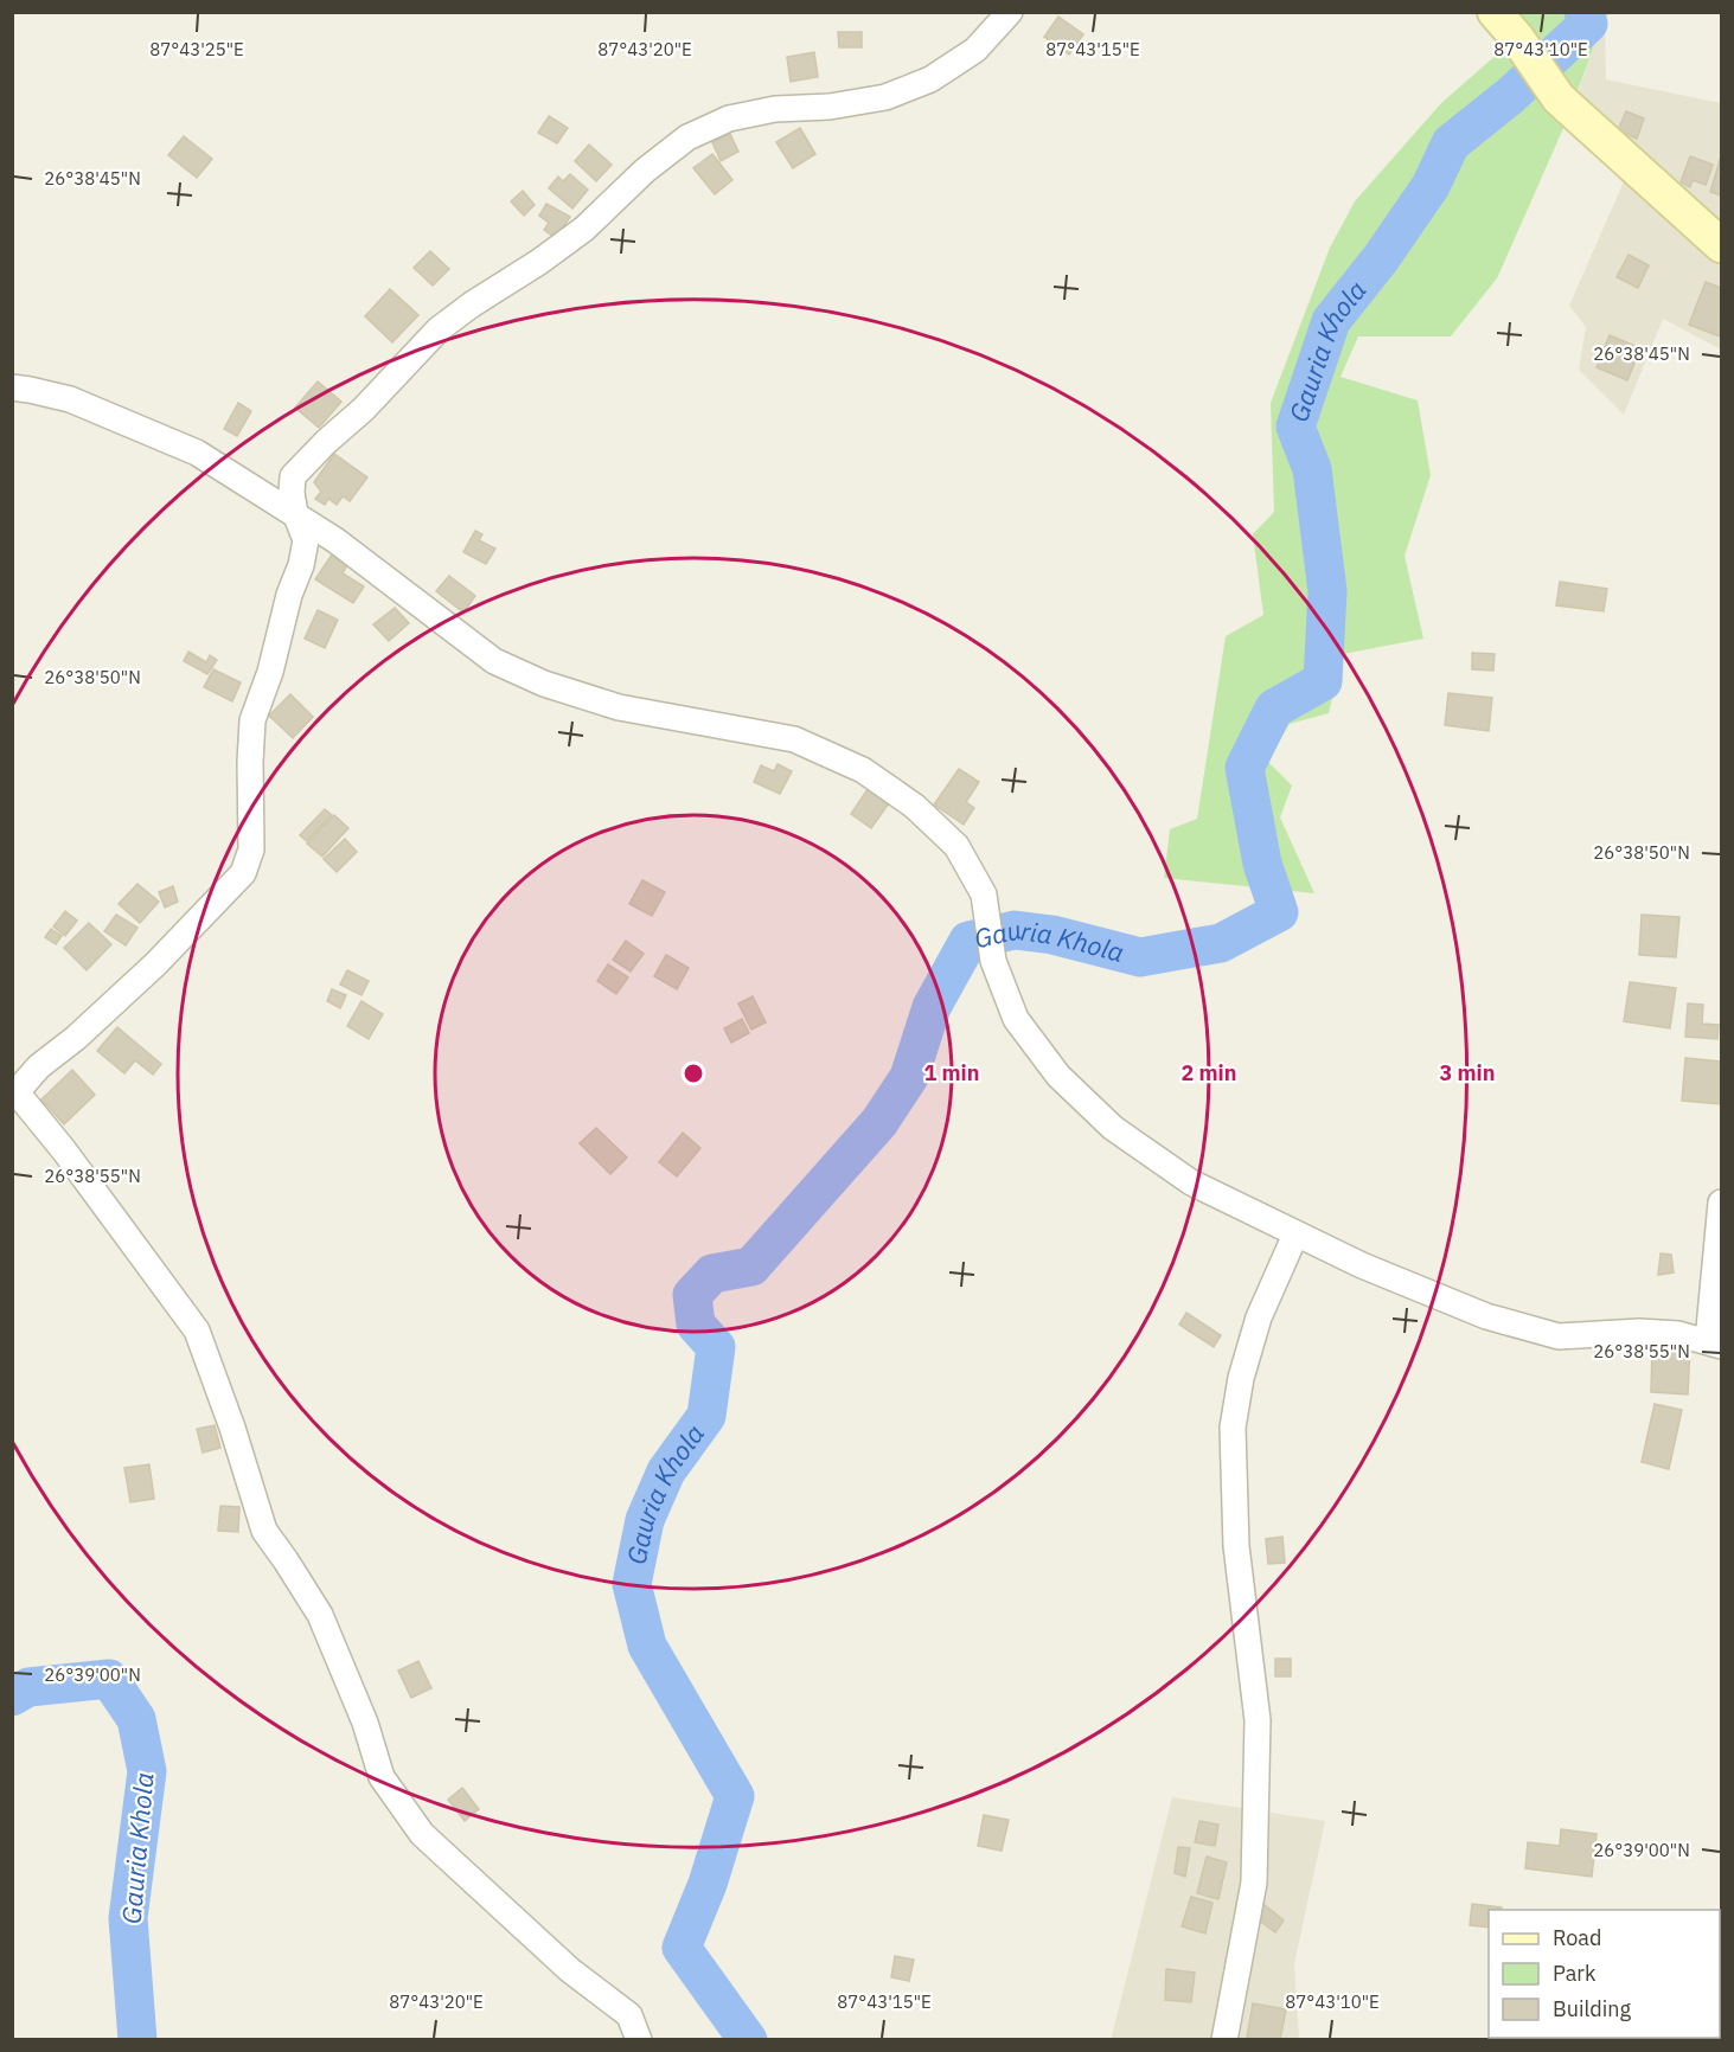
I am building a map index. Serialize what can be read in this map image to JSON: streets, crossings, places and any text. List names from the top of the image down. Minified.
{"water":["Gauria Khola"],"legend":["Road","Park","Building"],"coordinates":["87°43'25\"E","87°43'20\"E","87°43'15\"E","87°43'10\"E","26°38'45\"N","26°38'50\"N","26°38'55\"N","26°39'00\"N"],"rings":["1 min","2 min","3 min"]}
